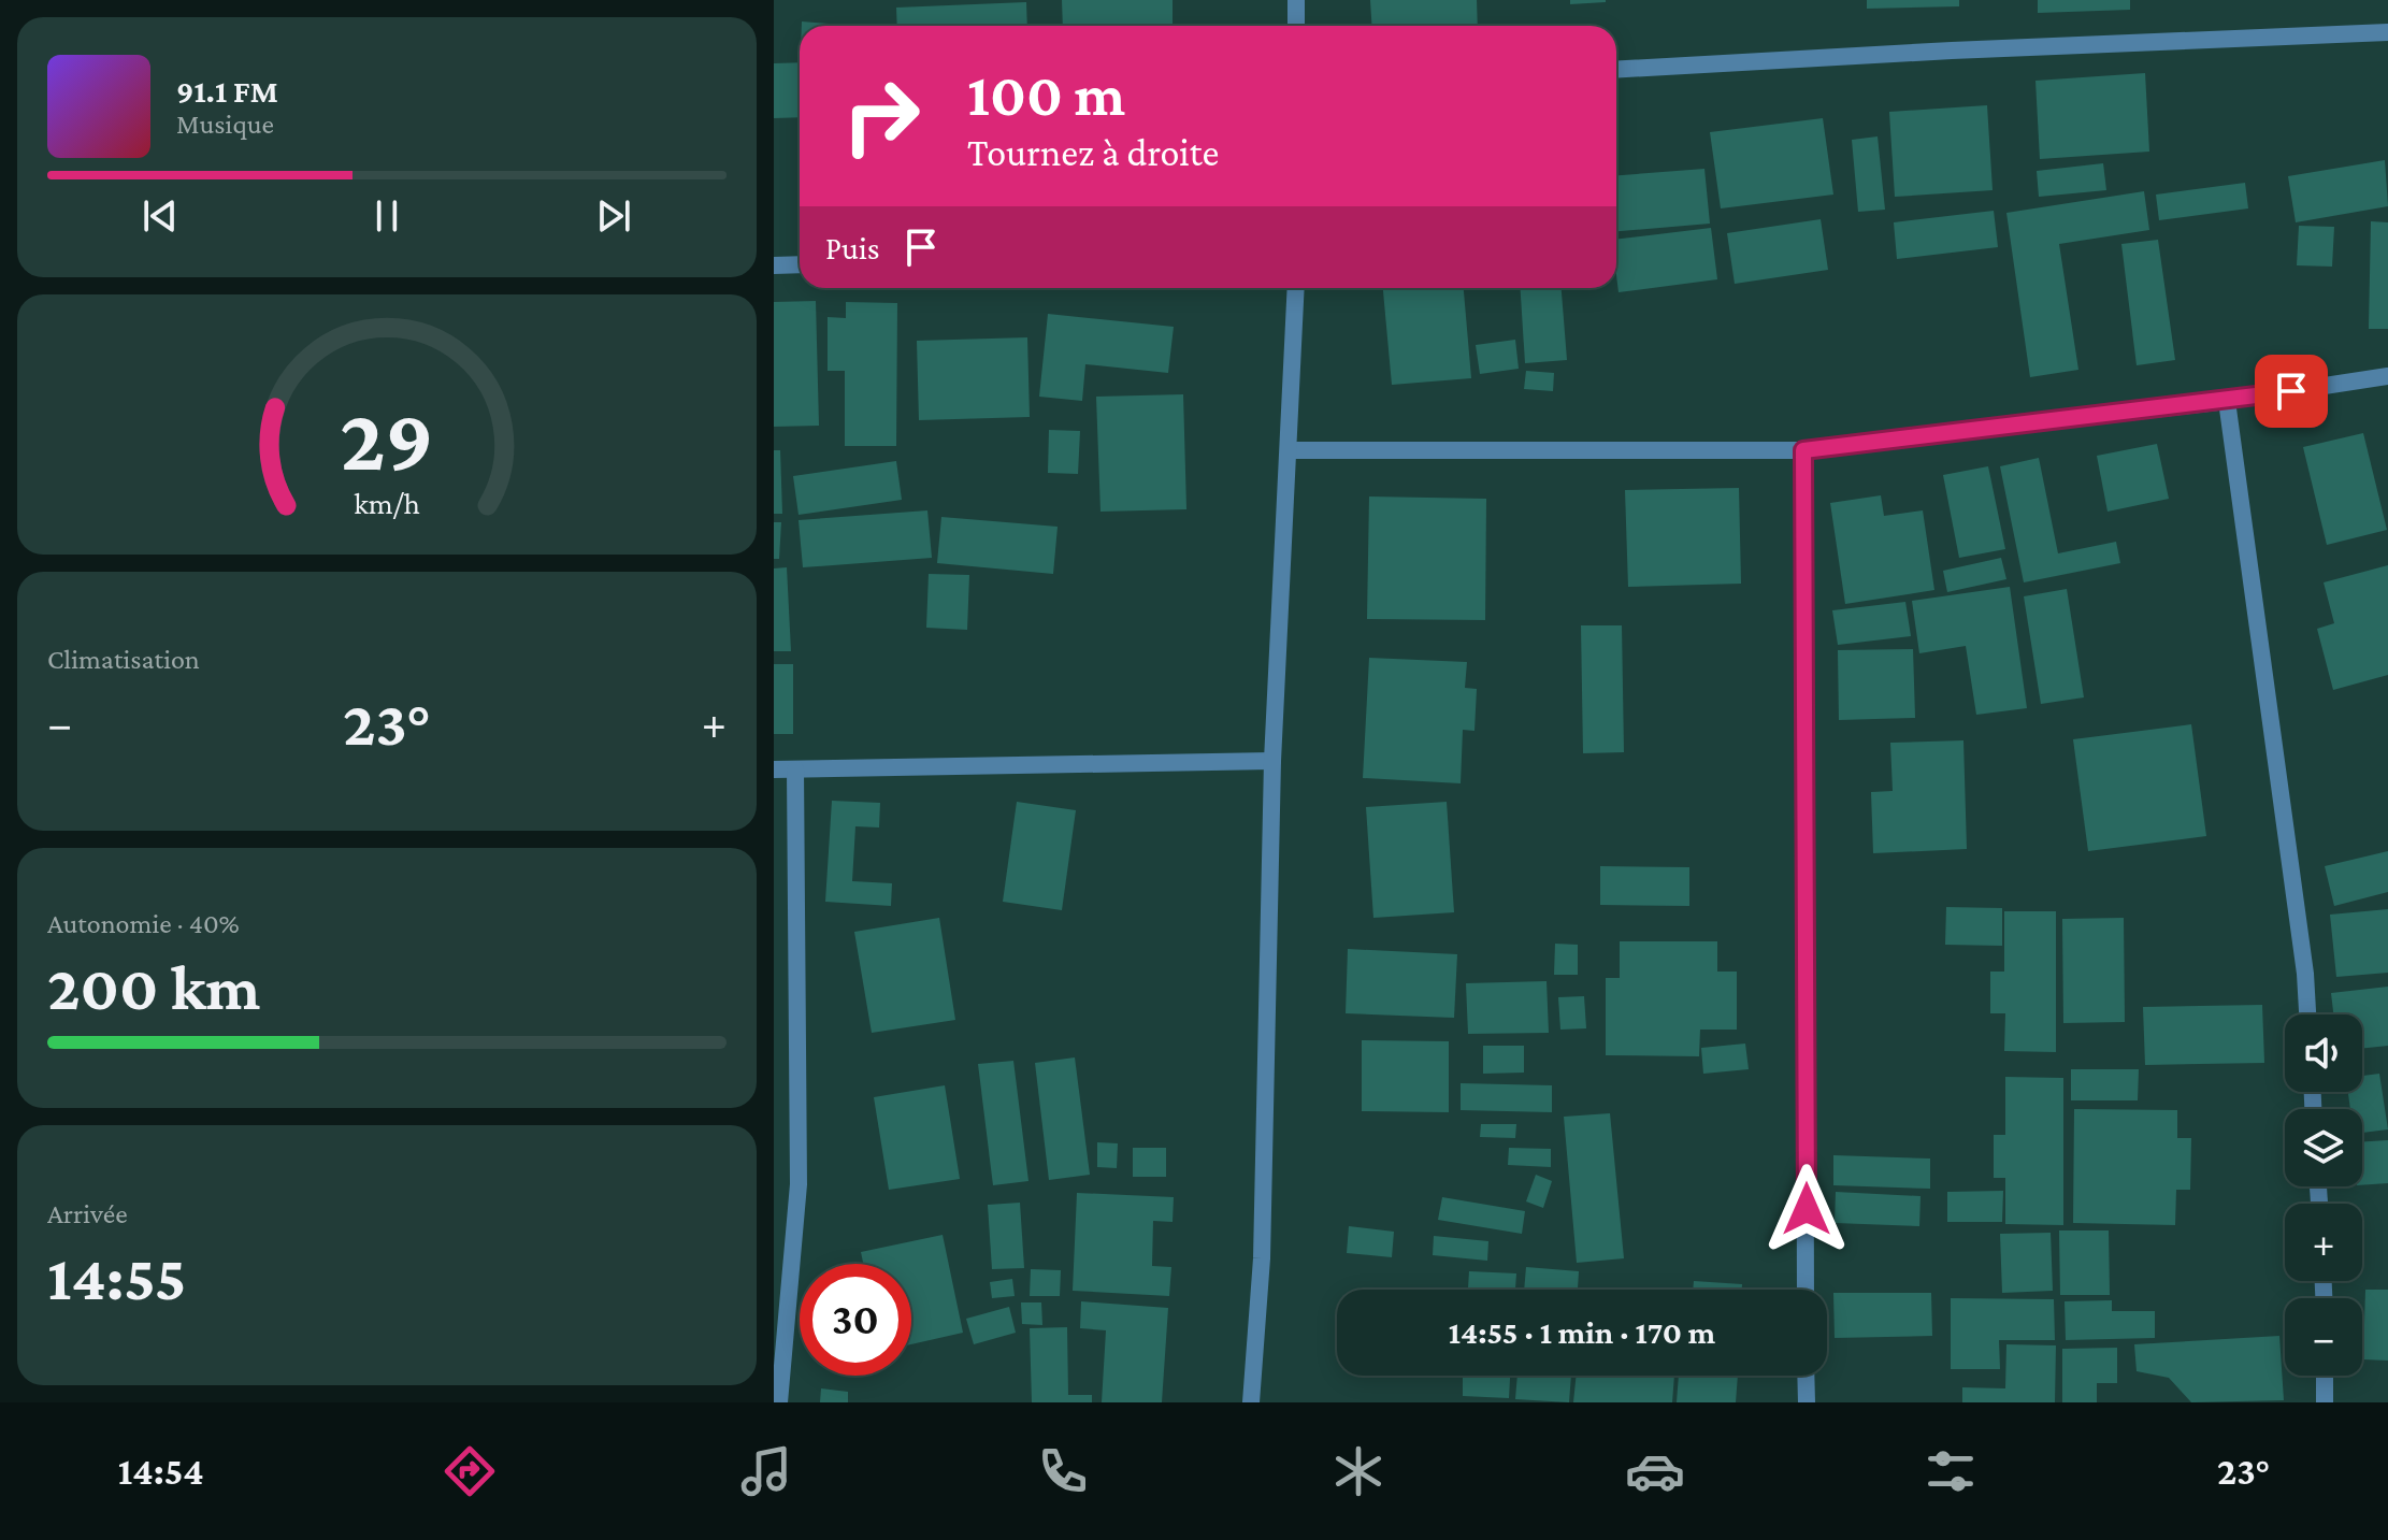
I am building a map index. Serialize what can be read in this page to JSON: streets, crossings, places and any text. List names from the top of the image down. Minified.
{"page":{"turn":["100 m","Tournez à droite"],"song":["91.1 FM","Musique"],"then":"Puis","tile":["Climatisation",["Autonomie · 40%","200 km"],["Arrivée","14:55"]],"heat":["−","23°","+"],"map_buttons":["+","−"],"limit":"30","trip":"14:55 · 1 min · 170 m","tabs":["14:54","23°"],"gauge":["29","km/h"]}}
